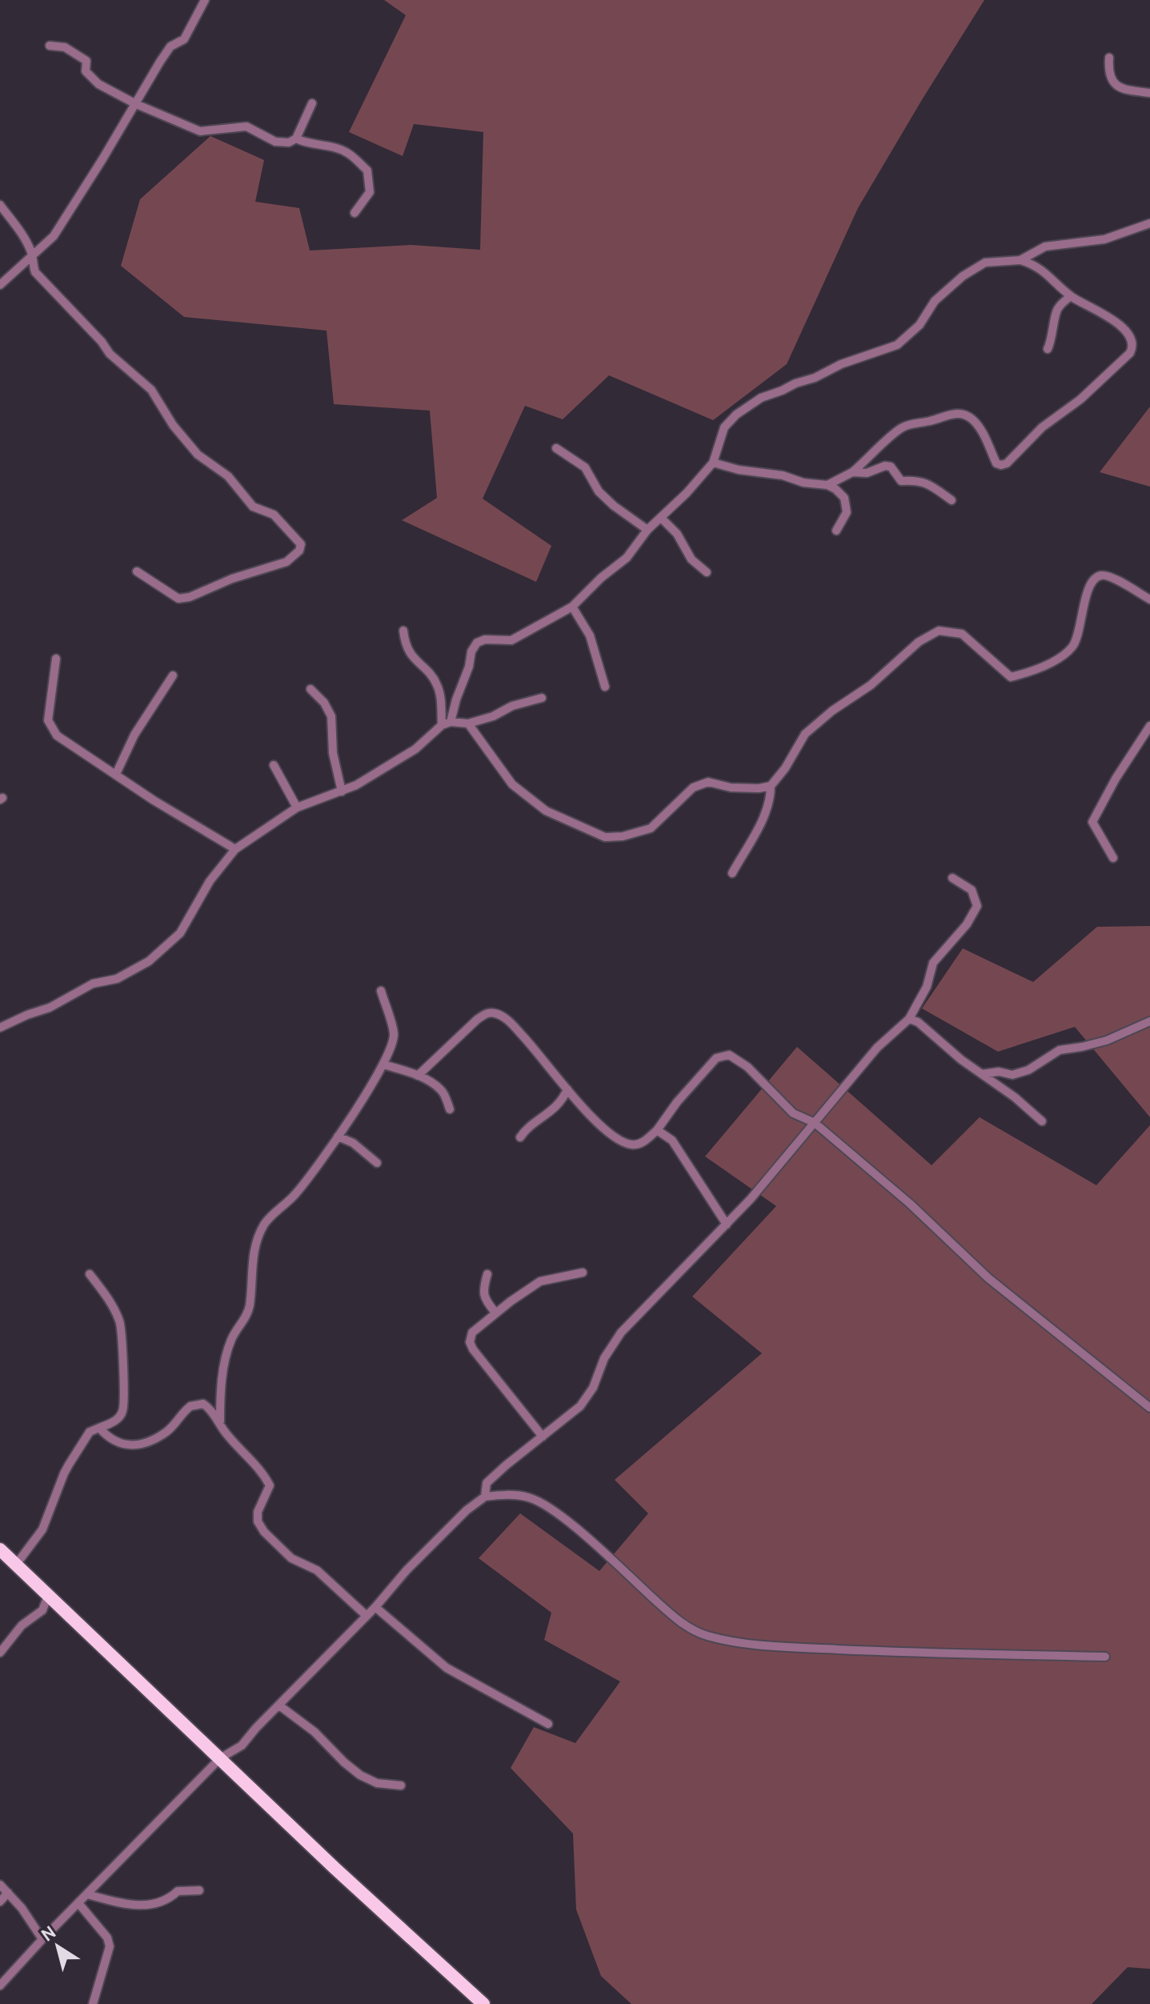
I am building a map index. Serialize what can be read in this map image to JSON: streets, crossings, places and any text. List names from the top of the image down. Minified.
{"north":"top left"}
